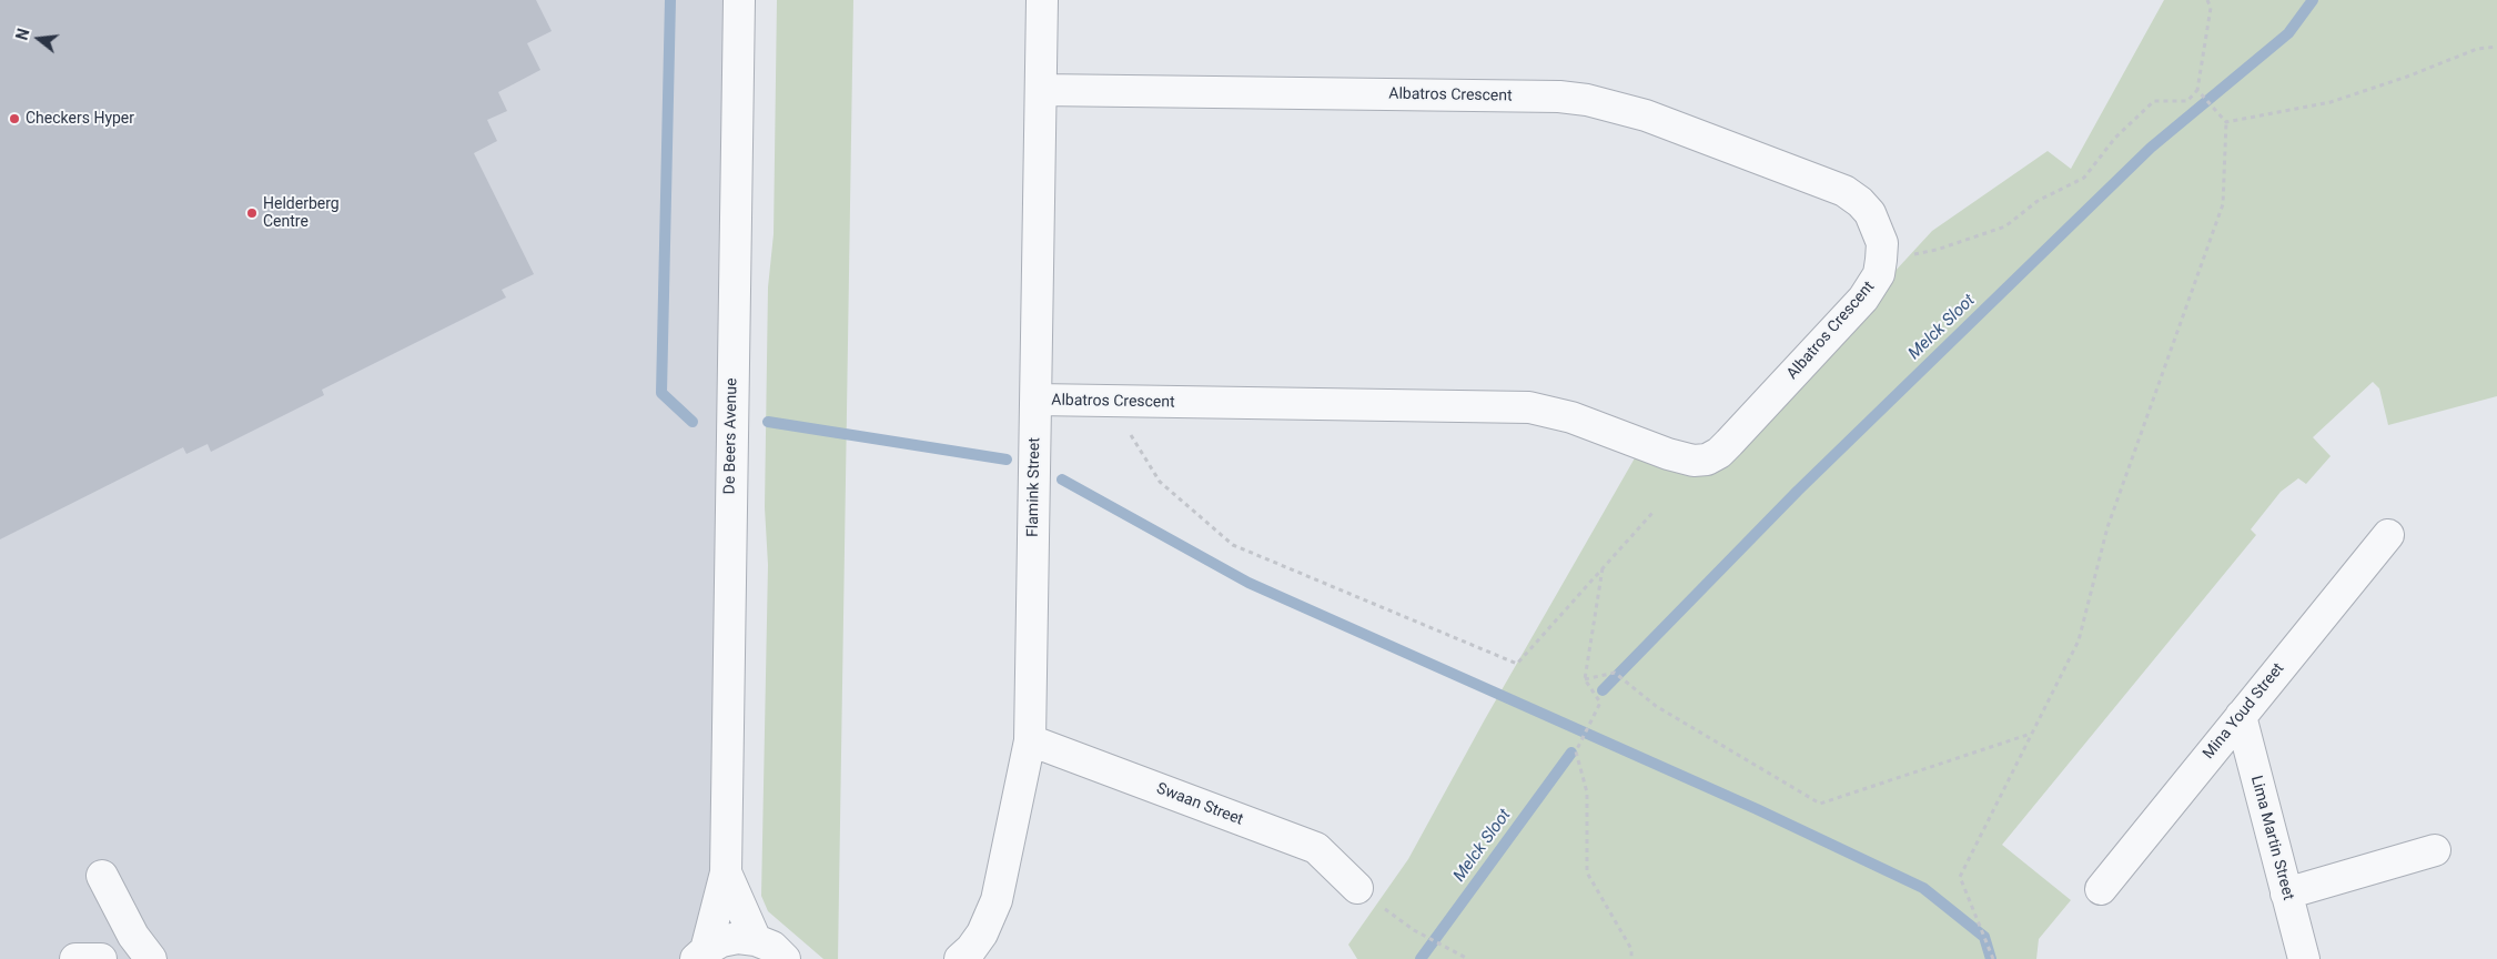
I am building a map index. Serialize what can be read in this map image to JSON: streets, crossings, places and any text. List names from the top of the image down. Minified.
{"streets":{"street":["Albatros Crescent","De Beers Avenue","Flamink Street","Mina Youd Street","Swaan Street","Lima Martin Street"]},"crossings":[["Albatros Crescent","Flamink Street"],["Flamink Street","Swaan Street"],["Mina Youd Street","Lima Martin Street"]],"water":["Melck Sloot"],"places":["Checkers Hyper","Helderberg Centre"],"north":"left"}
